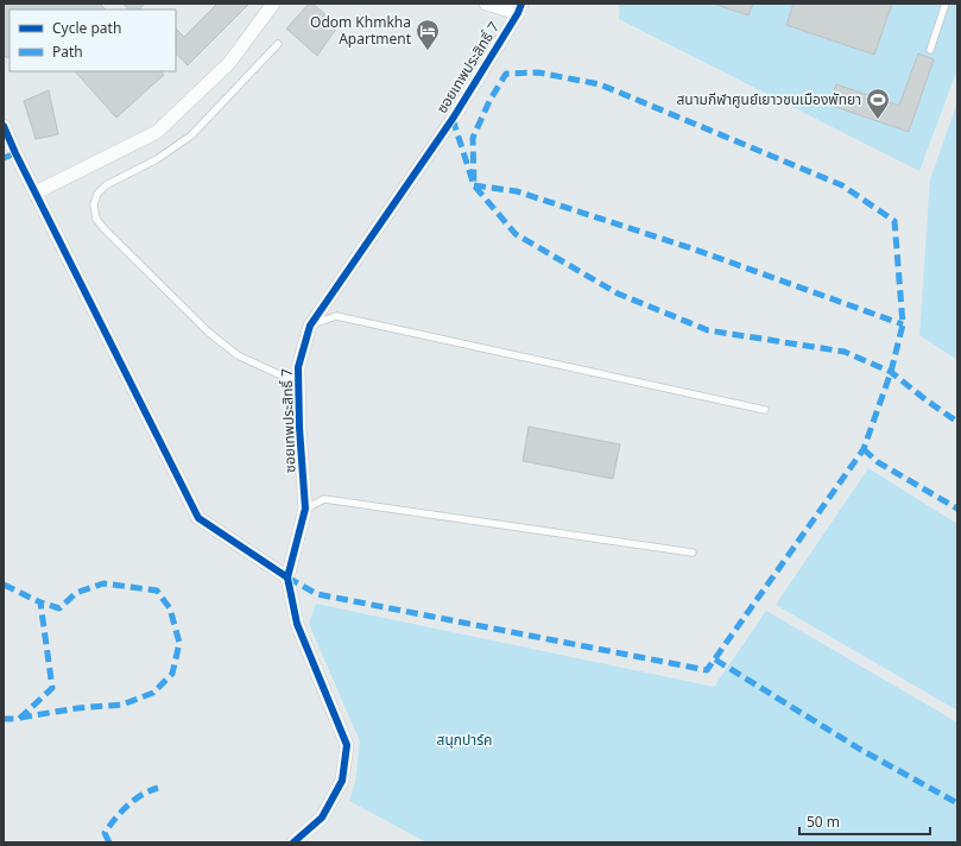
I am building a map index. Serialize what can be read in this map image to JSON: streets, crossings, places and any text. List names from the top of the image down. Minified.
{"streets":{"street":["ซอยเทพประสิทธิ์ 7"]},"parks":["สนุกปาร์ค"],"places":{"hotel":["Odom Khmkha Apartment"],"sports":["สนามกีฬาศูนย์เยาวชนเมืองพัทยา"]},"legend":["Cycle path","Path"],"scale_bar":"50 m"}
